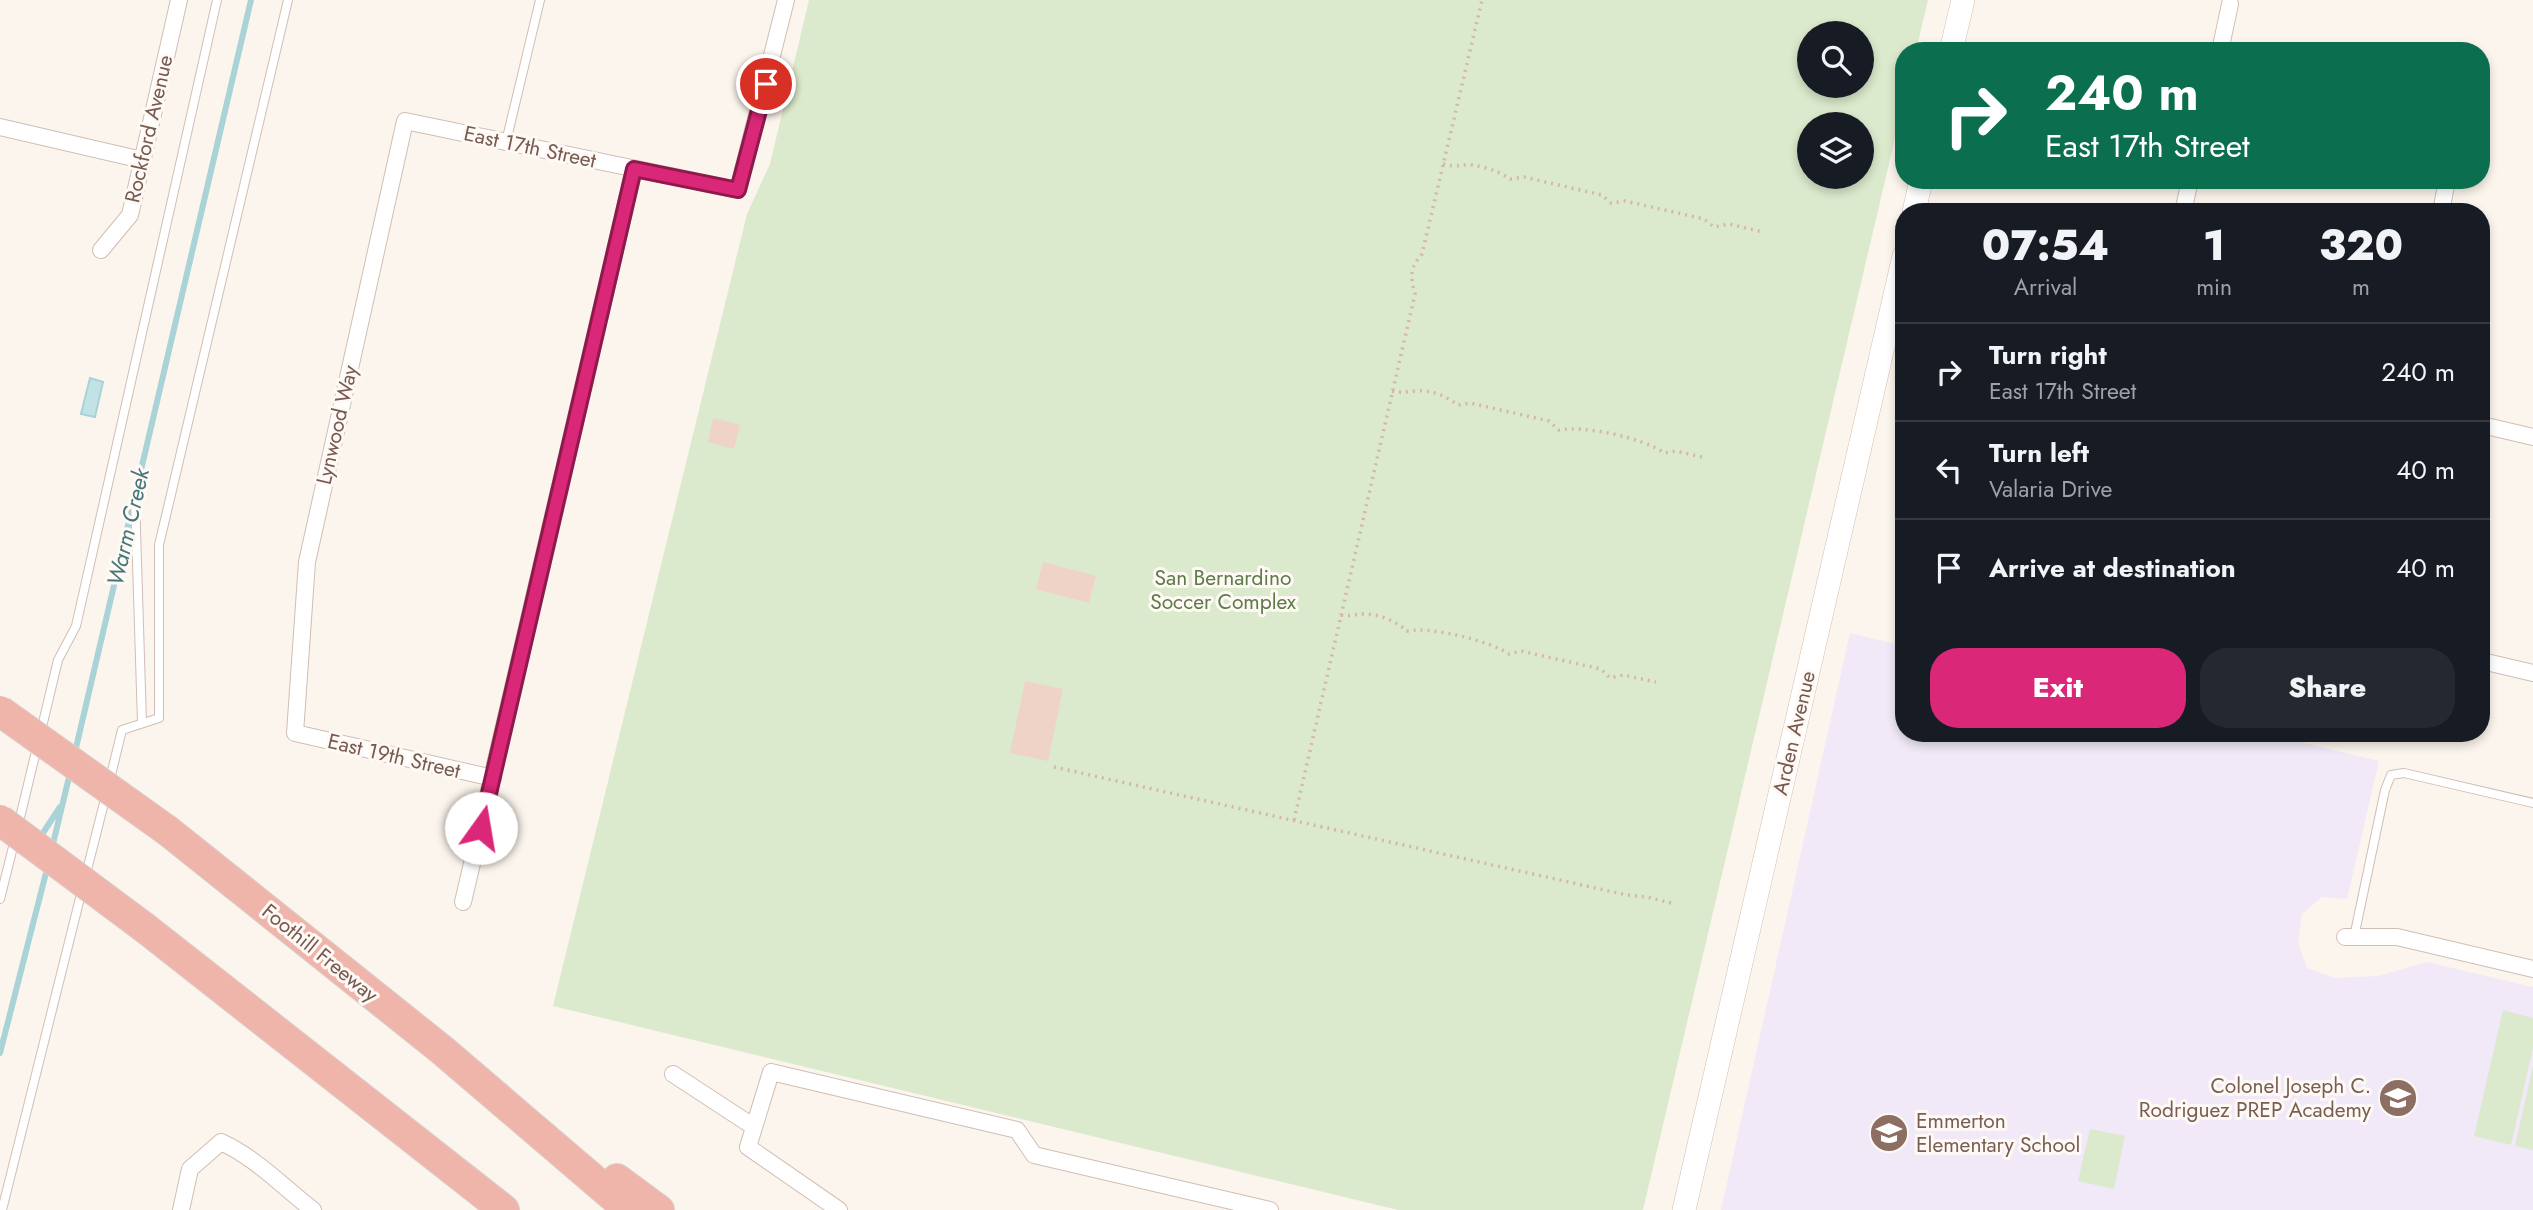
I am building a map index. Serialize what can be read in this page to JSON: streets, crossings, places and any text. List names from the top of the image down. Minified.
{"streets":{"highway":["Foothill Freeway"],"street":["Rockford Avenue","East 17th Street","Lynwood Way","Arden Avenue","East 19th Street"]},"crossings":[["East 17th Street","Lynwood Way"],["Lynwood Way","East 19th Street"]],"water":["Warm Creek"],"parks":["San Bernardino Soccer Complex"],"places":{"school or university":["Colonel Joseph C. Rodriguez PREP Academy","Emmerton Elementary School"]},"page":{"turn":["240 m","East 17th Street"],"eta":["07:54","Arrival","1","min","320","m"],"list":[{"name":"Turn right","note":"East 17th Street","value":"240 m"},{"name":"Turn left","note":"Valaria Drive","value":"40 m"},{"name":"Arrive at destination","value":"40 m"}],"buttons":["Exit","Share"]}}
